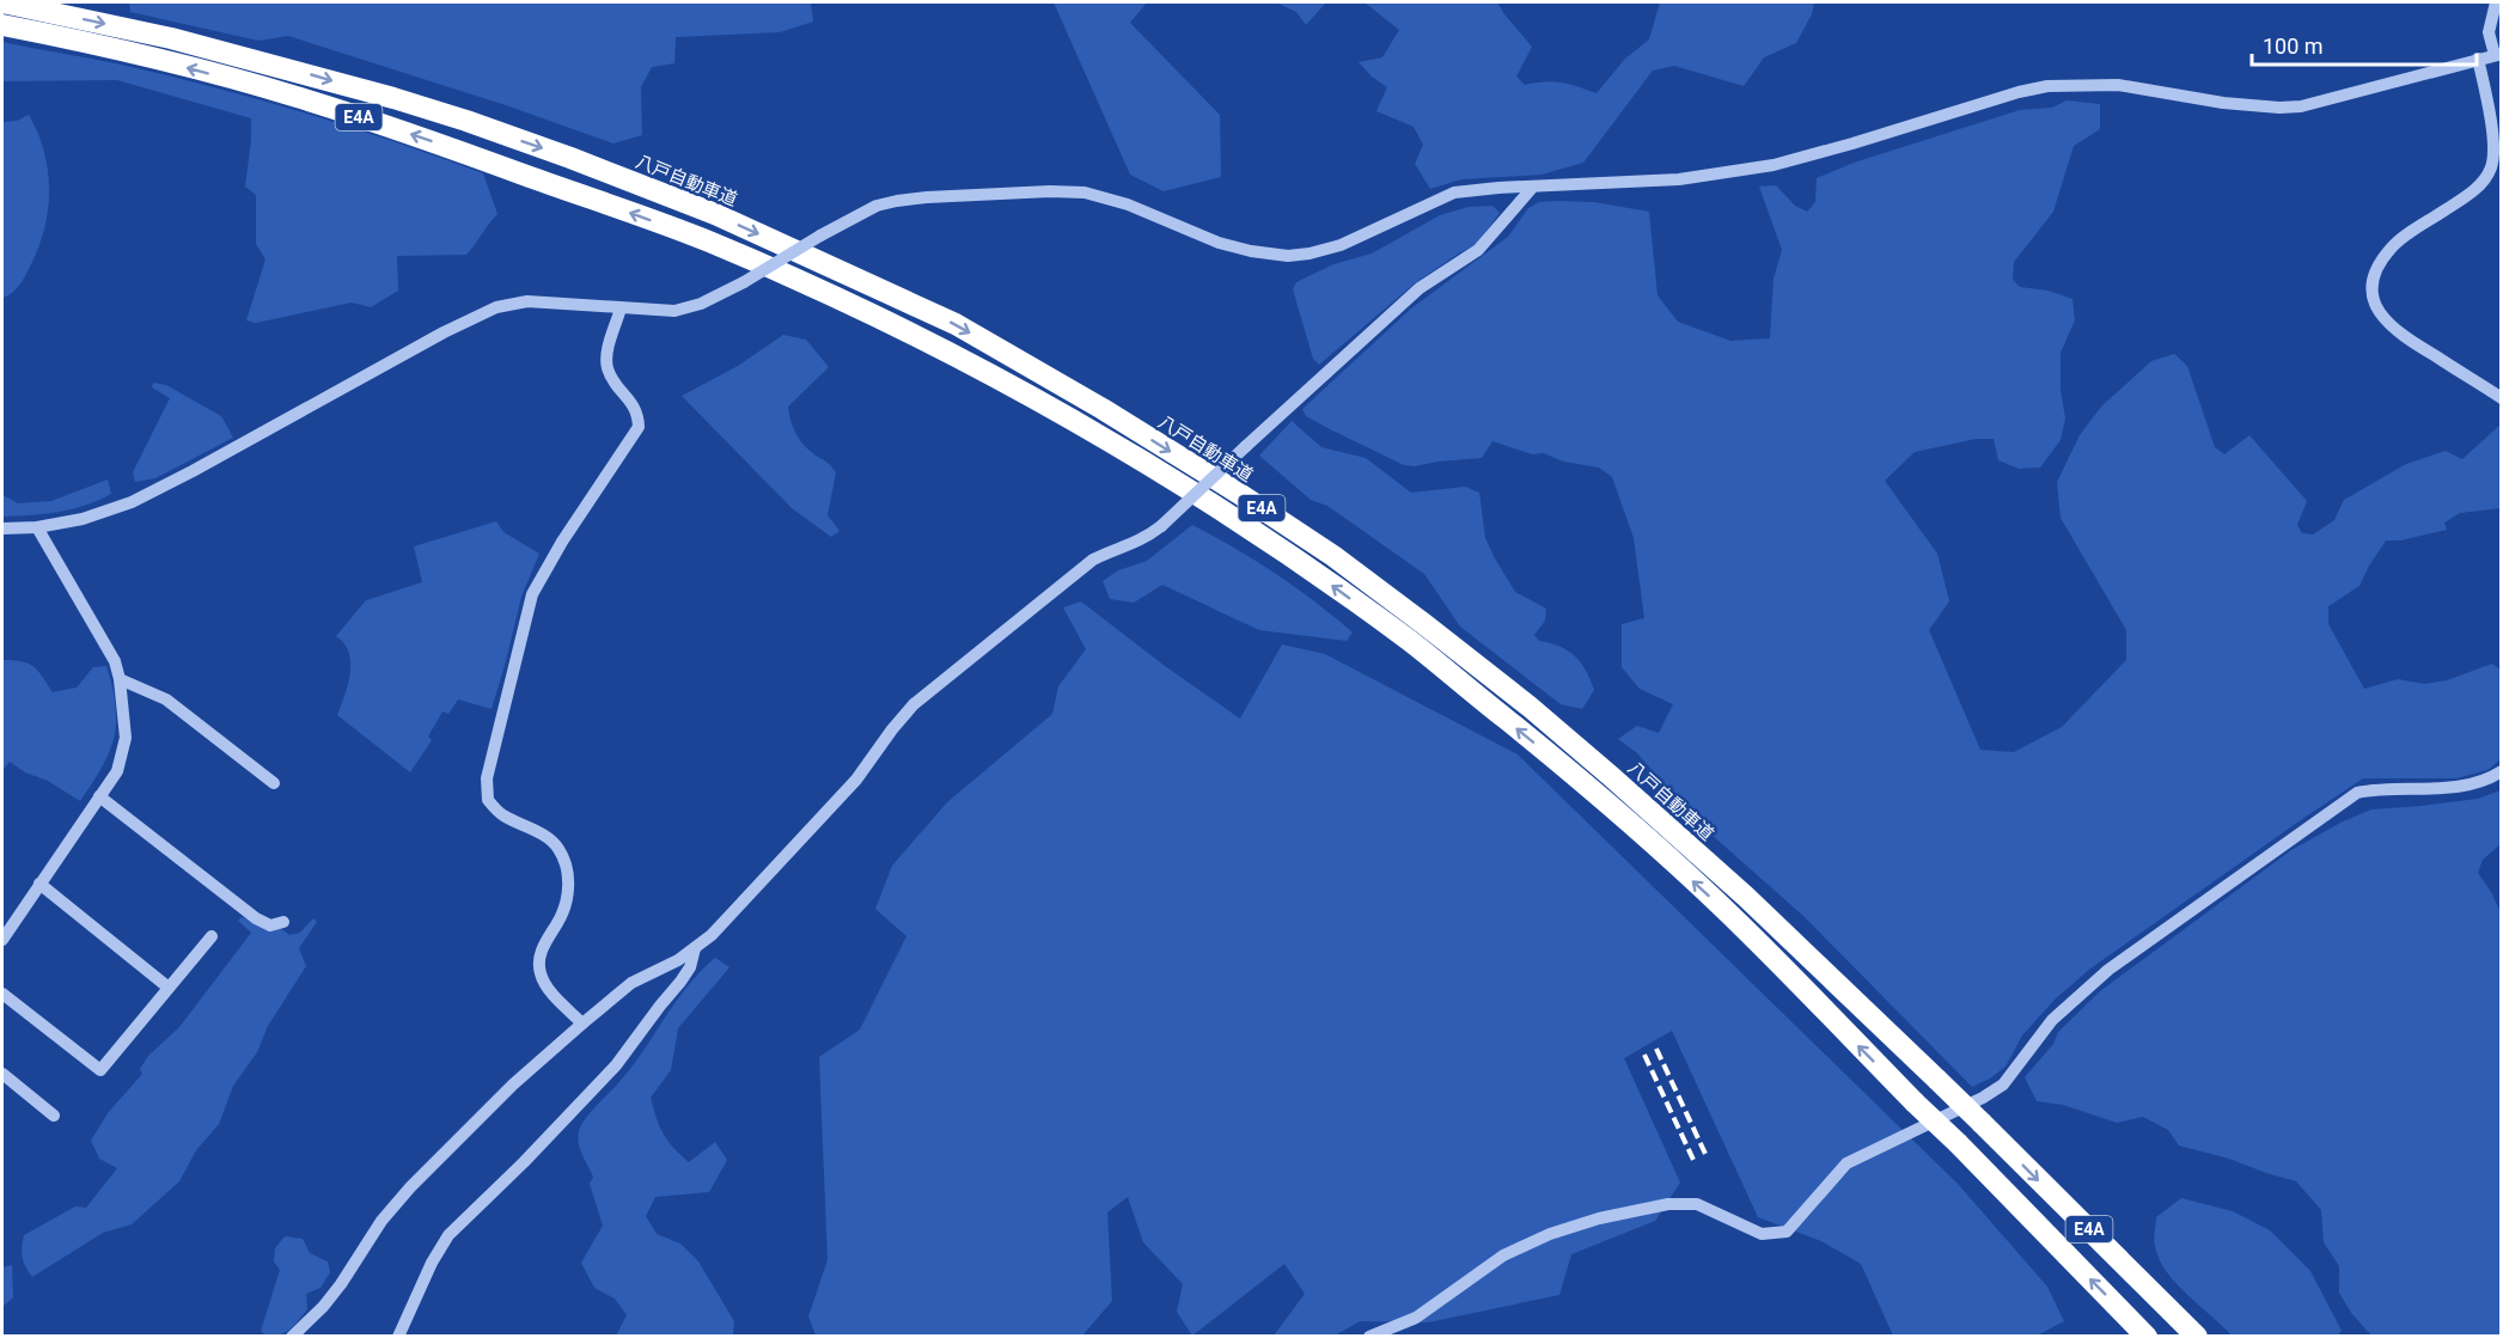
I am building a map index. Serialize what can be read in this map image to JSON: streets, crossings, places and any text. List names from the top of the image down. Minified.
{"streets":{"highway":["E4A","八戸自動車道"]},"scale_bar":"100 m"}
